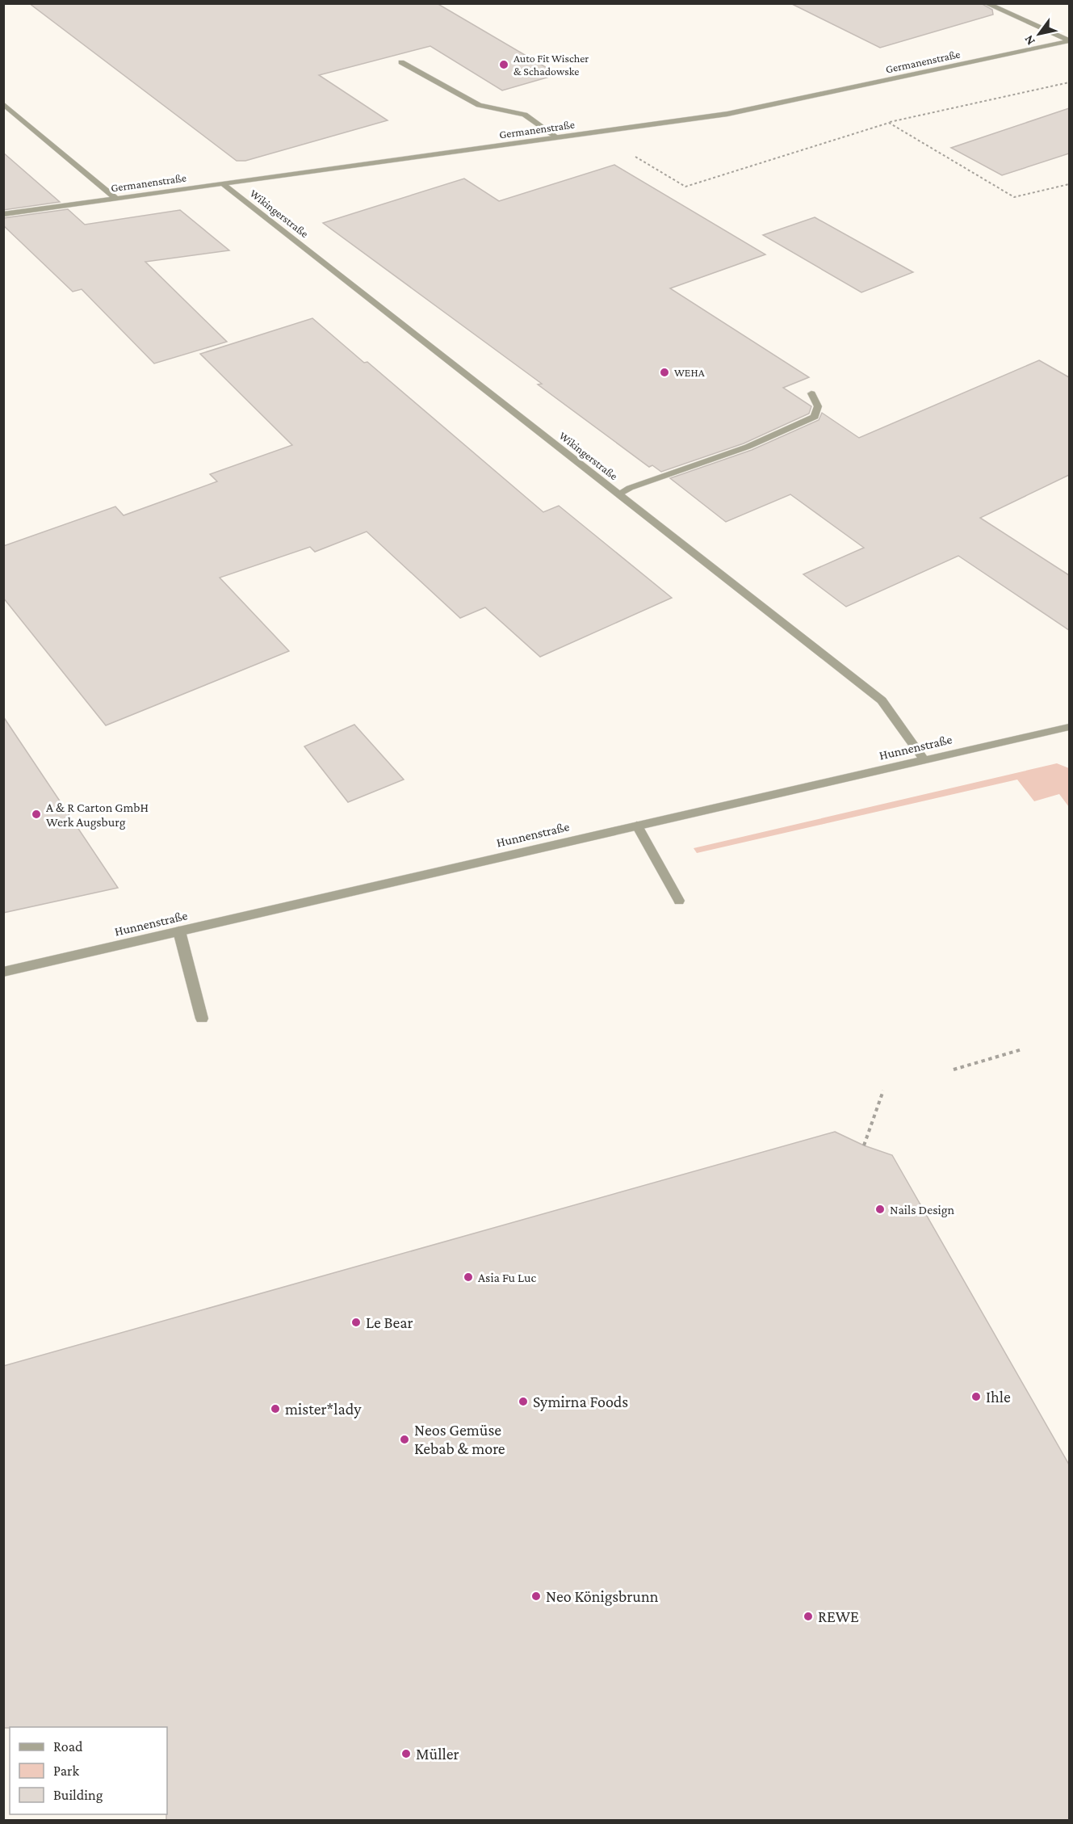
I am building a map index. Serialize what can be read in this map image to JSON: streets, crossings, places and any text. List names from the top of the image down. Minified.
{"streets":{"street":["Germanenstraße","Wikingerstraße","Hunnenstraße"]},"crossings":[["Germanenstraße","Wikingerstraße"],["Wikingerstraße","Hunnenstraße"]],"places":["Auto Fit Wischer & Schadowske","WEHA","A & R Carton GmbH Werk Augsburg","Nails Design","Asia Fu Luc","Le Bear","Ihle","Symirna Foods","mister*lady","Neos Gemüse Kebab & more","Neo Königsbrunn","REWE","Müller"],"legend":["Road","Park","Building"],"north":"bottom left"}
